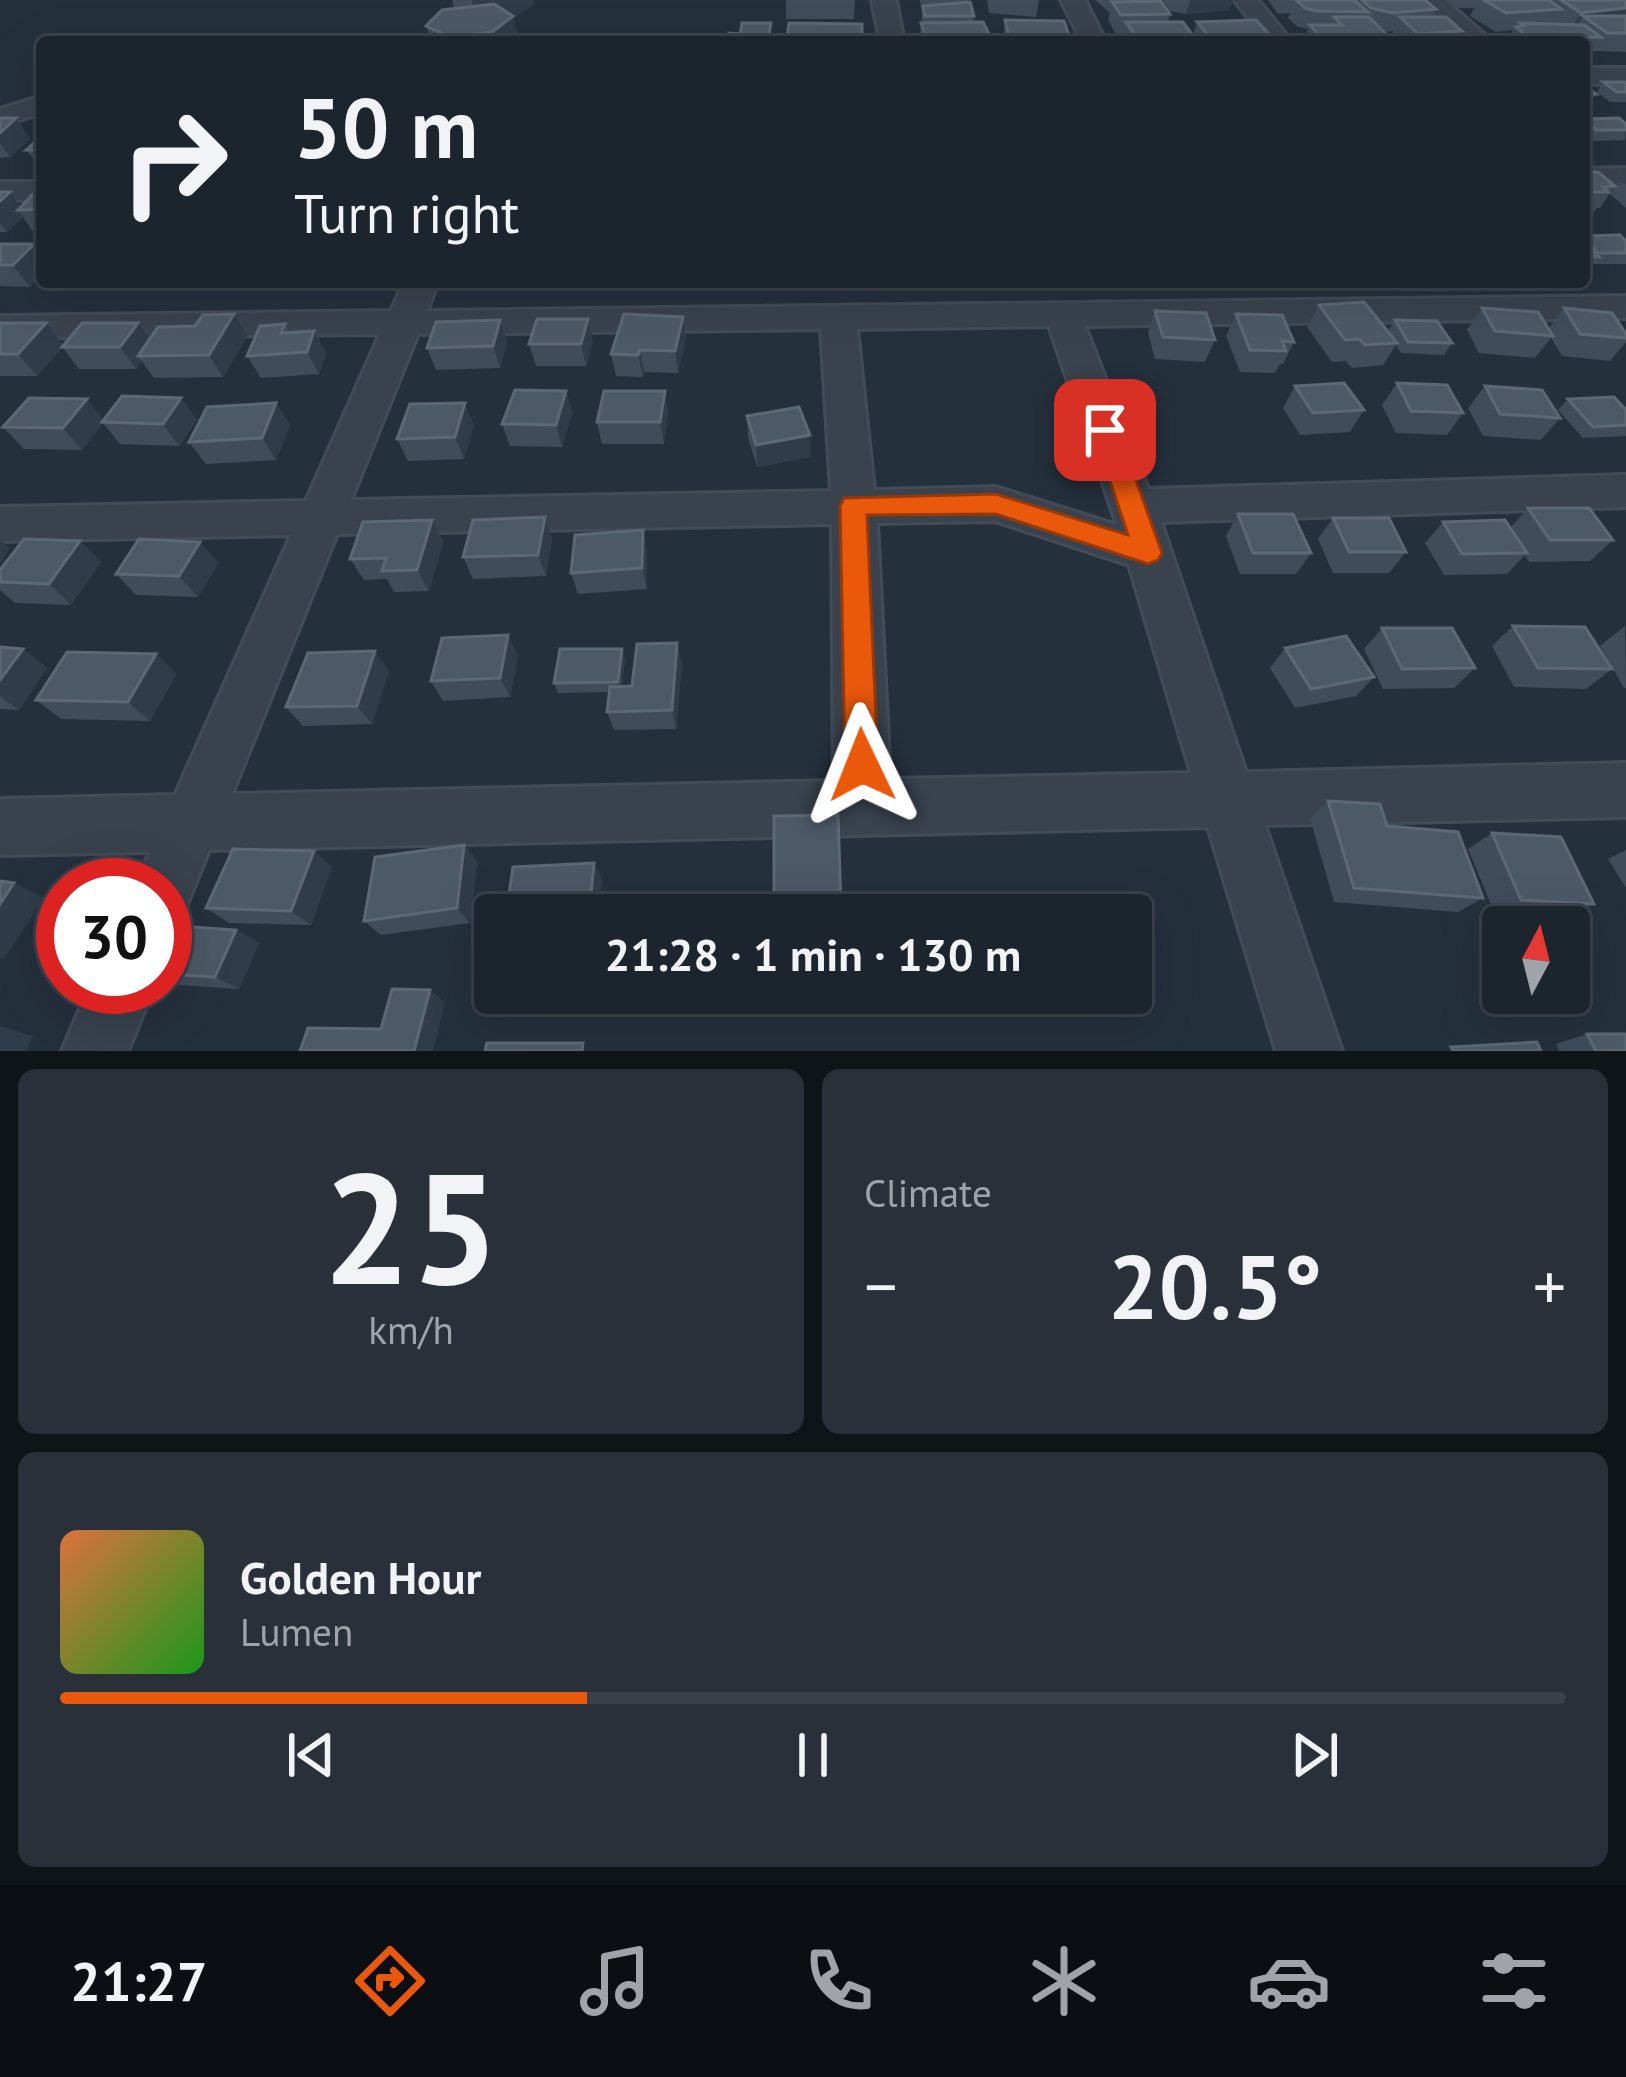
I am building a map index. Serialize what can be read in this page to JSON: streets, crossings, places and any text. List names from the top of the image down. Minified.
{"north":"top","page":{"turn":["50 m","Turn right"],"limit":"30","trip":"21:28 · 1 min · 130 m","tile":[["25","km/h"],"Climate"],"heat":["−","20.5°","+"],"song":["Golden Hour","Lumen"],"tabs":"21:27"}}
